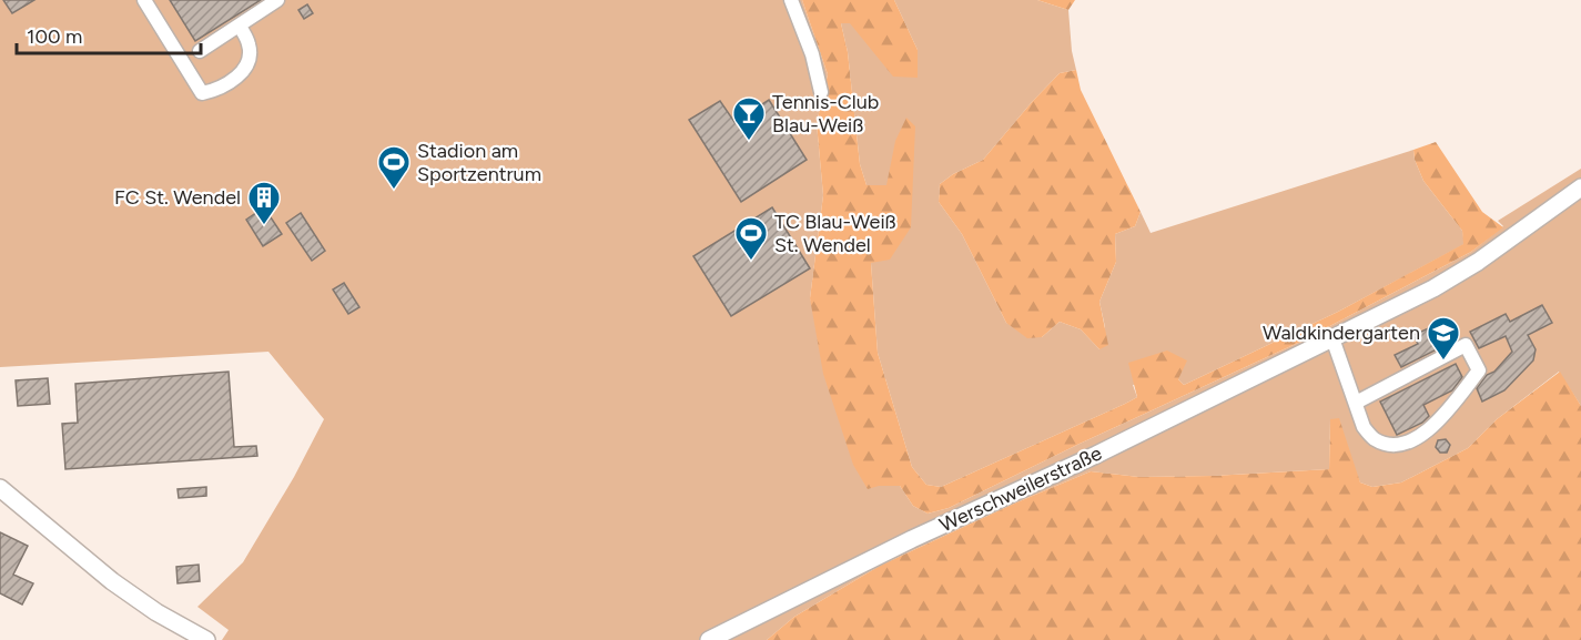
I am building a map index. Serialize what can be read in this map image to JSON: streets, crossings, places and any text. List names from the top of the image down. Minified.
{"streets":{"main road":["Werschweilerstraße"]},"places":{"bar":["Tennis-Club Blau-Weiß"],"sports":["Stadion am Sportzentrum","TC Blau-Weiß St. Wendel"],"building":["FC St. Wendel"],"school or university":["Waldkindergarten"]},"scale_bar":"100 m"}
